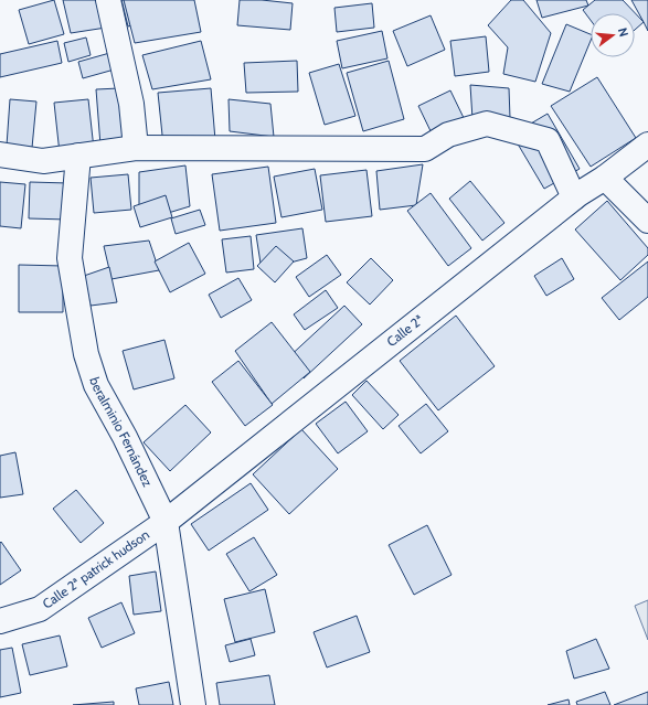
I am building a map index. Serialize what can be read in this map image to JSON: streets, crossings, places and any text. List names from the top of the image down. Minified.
{"streets":{"street":["Calle 2ª","beralminio Fernández","Calle 2ª patrick hudson"]},"crossings":[["Calle 2ª","beralminio Fernández"],["Calle 2ª","Calle 2ª patrick hudson"],["beralminio Fernández","Calle 2ª patrick hudson"]],"north":"right"}
